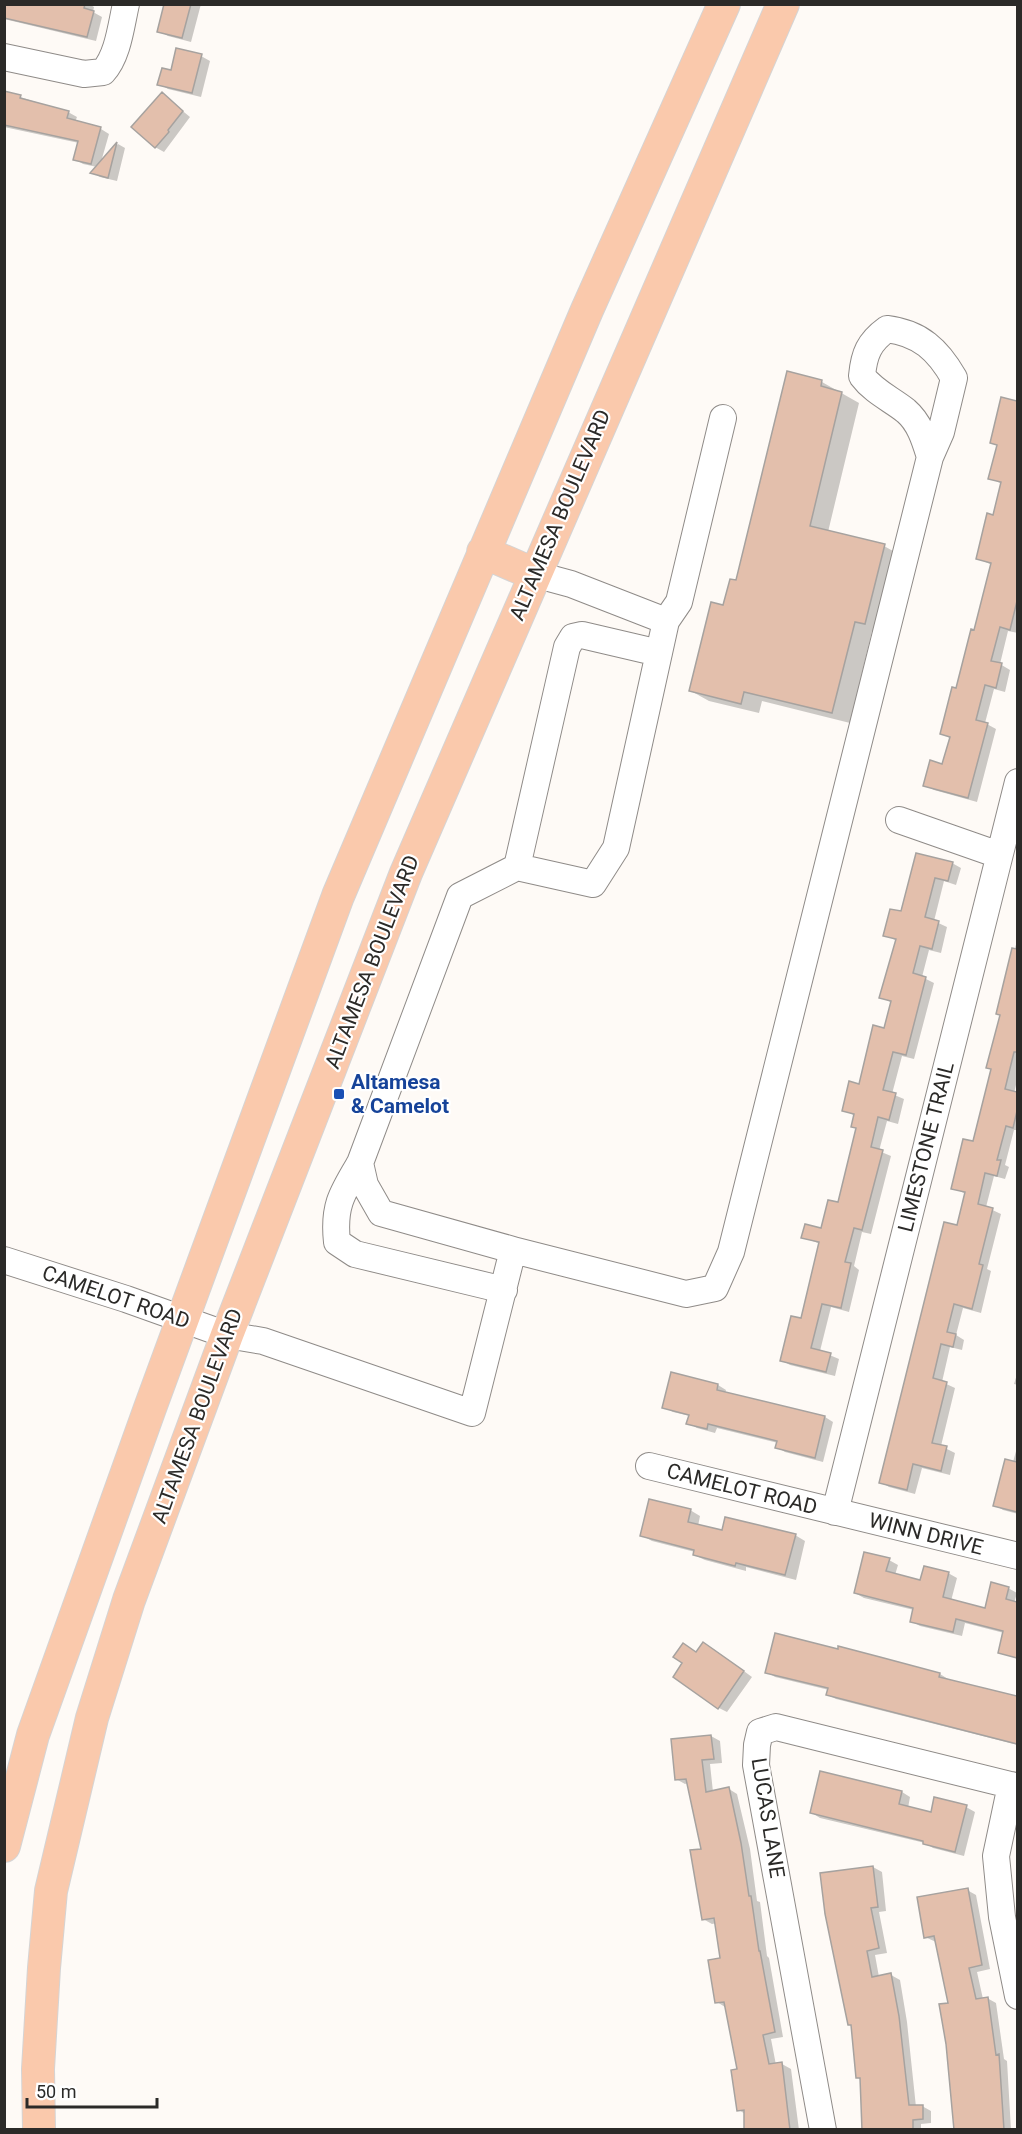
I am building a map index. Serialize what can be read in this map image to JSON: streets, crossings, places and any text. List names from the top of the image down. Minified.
{"streets":{"main road":["ALTAMESA BOULEVARD"],"street":["LIMESTONE TRAIL","CAMELOT ROAD","WINN DRIVE","LUCAS LANE"]},"crossings":[["ALTAMESA BOULEVARD","CAMELOT ROAD"],["LIMESTONE TRAIL","CAMELOT ROAD"],["LIMESTONE TRAIL","WINN DRIVE"],["CAMELOT ROAD","WINN DRIVE"]],"places":{"transit":["Altamesa & Camelot"]},"scale_bar":"50 m"}
